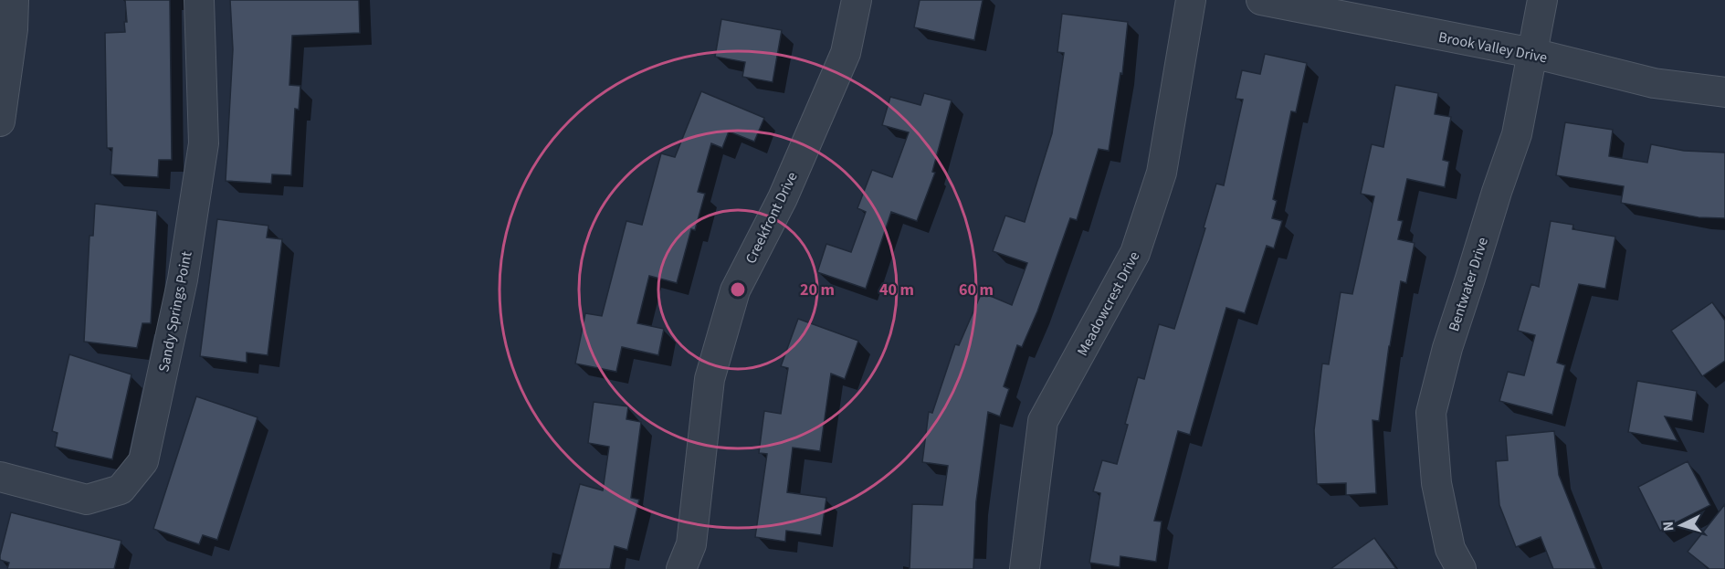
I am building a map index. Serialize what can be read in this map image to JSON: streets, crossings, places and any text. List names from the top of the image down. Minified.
{"streets":{"street":["Brook Valley Drive","Creekfront Drive","Bentwater Drive","Meadowcrest Drive","Sandy Springs Point"]},"crossings":[["Brook Valley Drive","Bentwater Drive"]],"north":"left","rings":["20 m","40 m","60 m"]}
